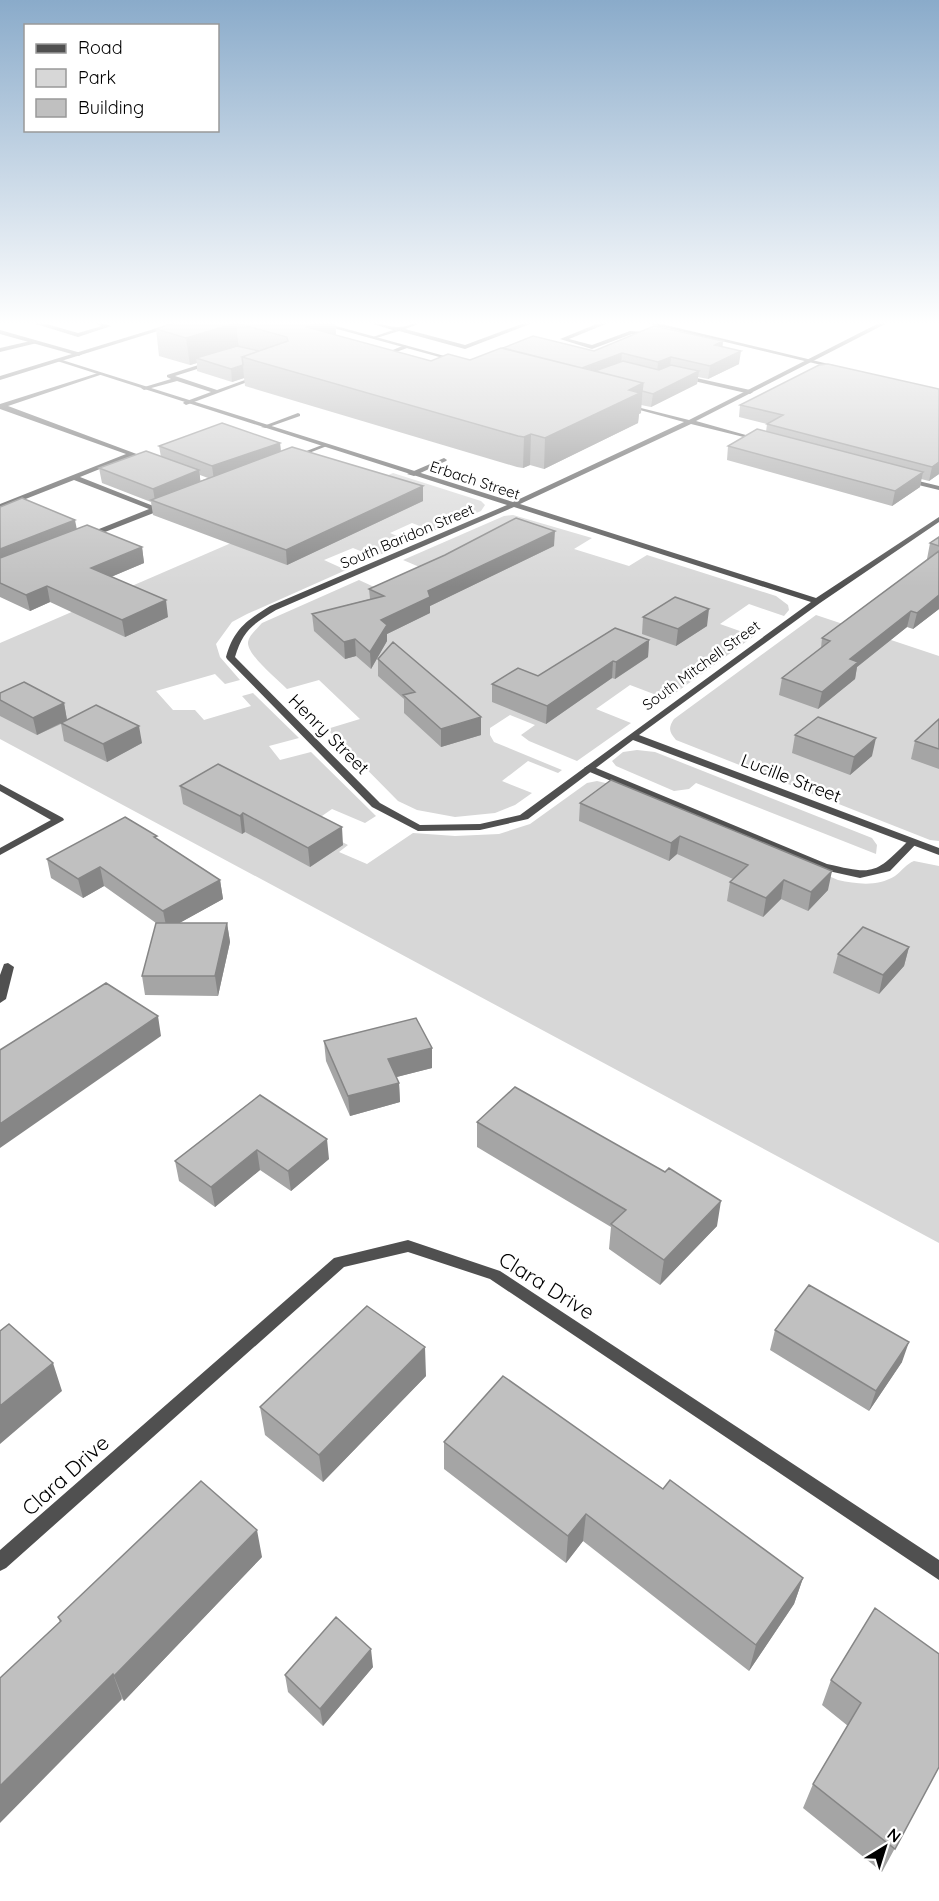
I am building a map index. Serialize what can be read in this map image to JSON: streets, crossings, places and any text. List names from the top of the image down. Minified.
{"streets":{"street":["Erbach Street","South Baridon Street","South Mitchell Street","Henry Street","Lucille Street","Clara Drive"]},"crossings":[["Erbach Street","South Baridon Street"],["Erbach Street","South Mitchell Street"],["South Baridon Street","Henry Street"],["South Mitchell Street","Henry Street"],["South Mitchell Street","Lucille Street"]],"legend":["Road","Park","Building"],"north":"top right"}
